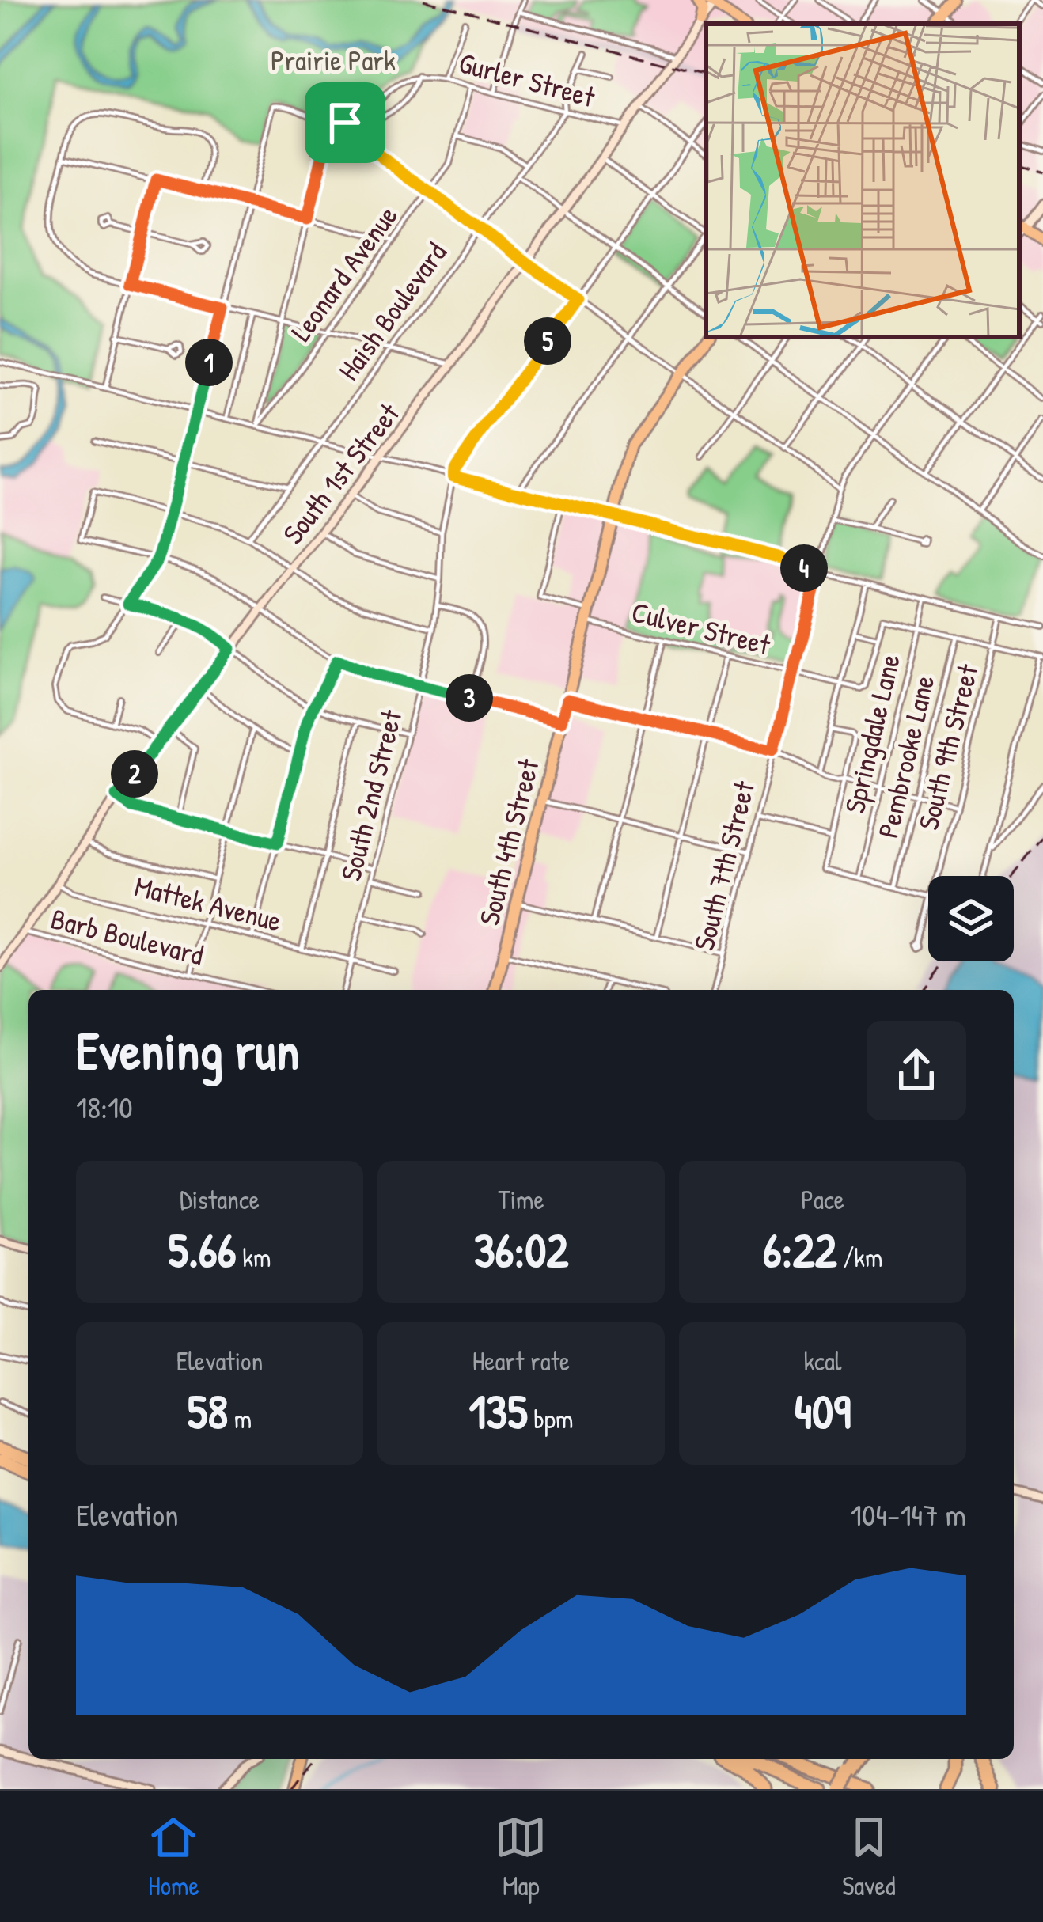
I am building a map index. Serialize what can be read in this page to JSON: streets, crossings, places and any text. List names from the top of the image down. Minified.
{"streets":{"main road":["South 4th Street"],"street":["Gurler Street","Leonard Avenue","Haish Boulevard","South 1st Street","Culver Street","Springdale Lane","South 9th Street","Pembrooke Lane","South 2nd Street","South 7th Street","Mattek Avenue","Barb Boulevard"]},"crossings":[["Gurler Street","Leonard Avenue"],["Gurler Street","Haish Boulevard"],["Gurler Street","South 1st Street"],["South 1st Street","Mattek Avenue"],["South 1st Street","Barb Boulevard"],["Culver Street","South 4th Street"],["Culver Street","South 7th Street"],["South 2nd Street","Mattek Avenue"]],"parks":["Prairie Park"],"page":{"pins":["5","1","4","3","2"],"heading":["Evening run","18:10"],"stats":[["Distance","5.66 km"],["Time","36:02"],["Pace","6:22 /km"],["Elevation","58 m"],["Heart rate","135 bpm"],["kcal","409"]],"chart":["Elevation","104–147 m"],"tabs":["Home","Map","Saved"]}}
